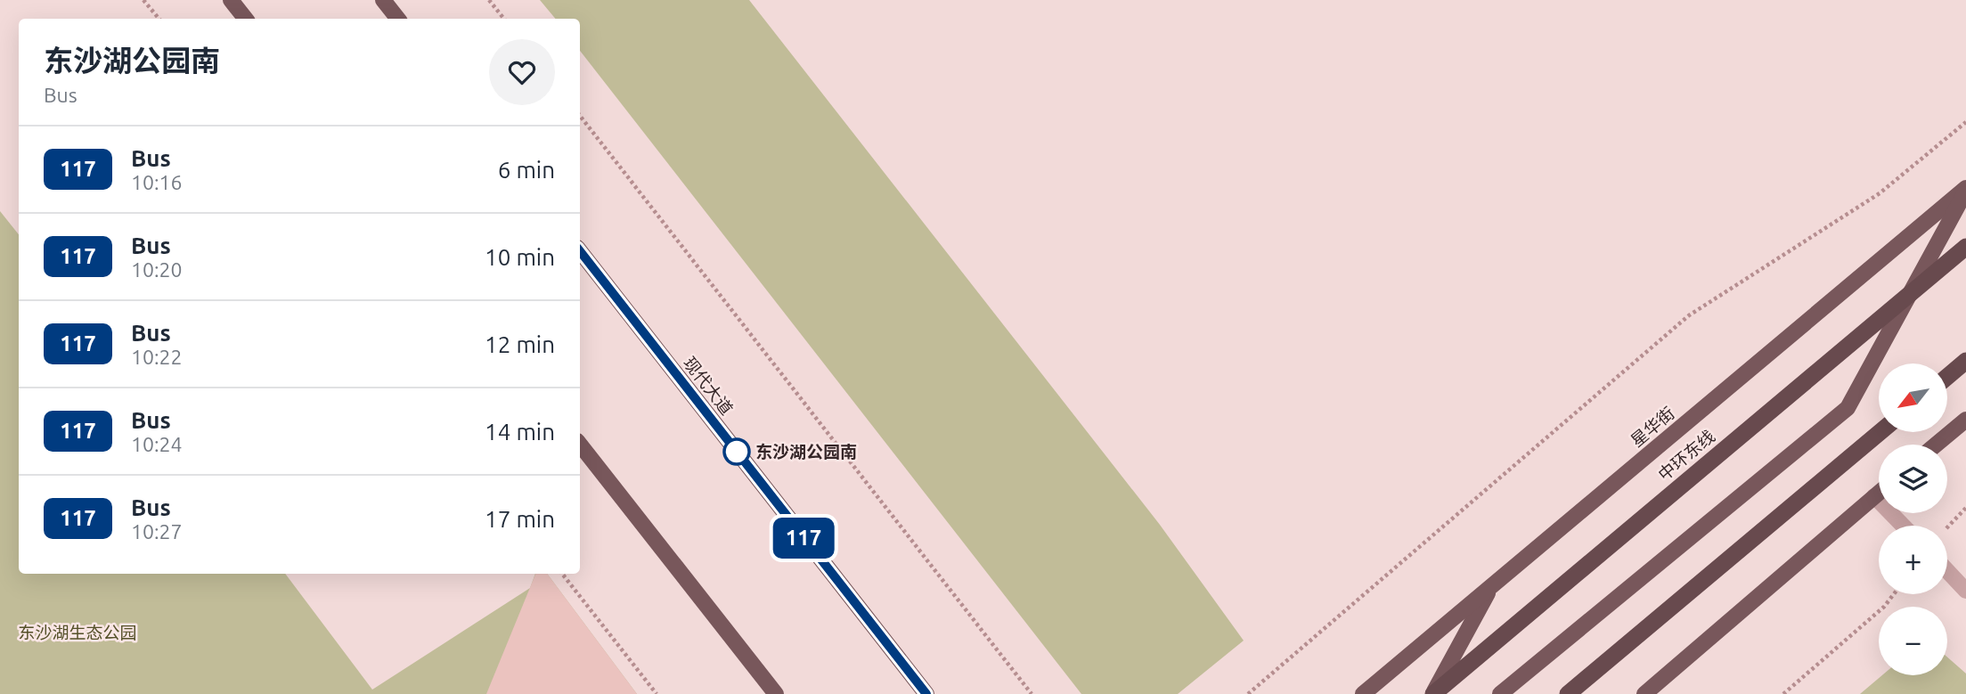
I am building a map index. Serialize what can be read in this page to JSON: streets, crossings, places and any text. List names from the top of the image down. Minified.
{"streets":{"highway":["中环东线"],"main road":["现代大道","星华街"]},"parks":["东沙湖生态公园"],"places":["东沙湖公园南"],"lines":["bus line 117"],"north":"bottom left","page":{"on_map":"117","heading":["东沙湖公园南","Bus"],"list":[{"mark":"117","name":"Bus","note":"10:16","value":"6 min"},{"mark":"117","name":"Bus","note":"10:20","value":"10 min"},{"mark":"117","name":"Bus","note":"10:22","value":"12 min"},{"mark":"117","name":"Bus","note":"10:24","value":"14 min"},{"mark":"117","name":"Bus","note":"10:27","value":"17 min"}],"map_buttons":["+","−"]}}
